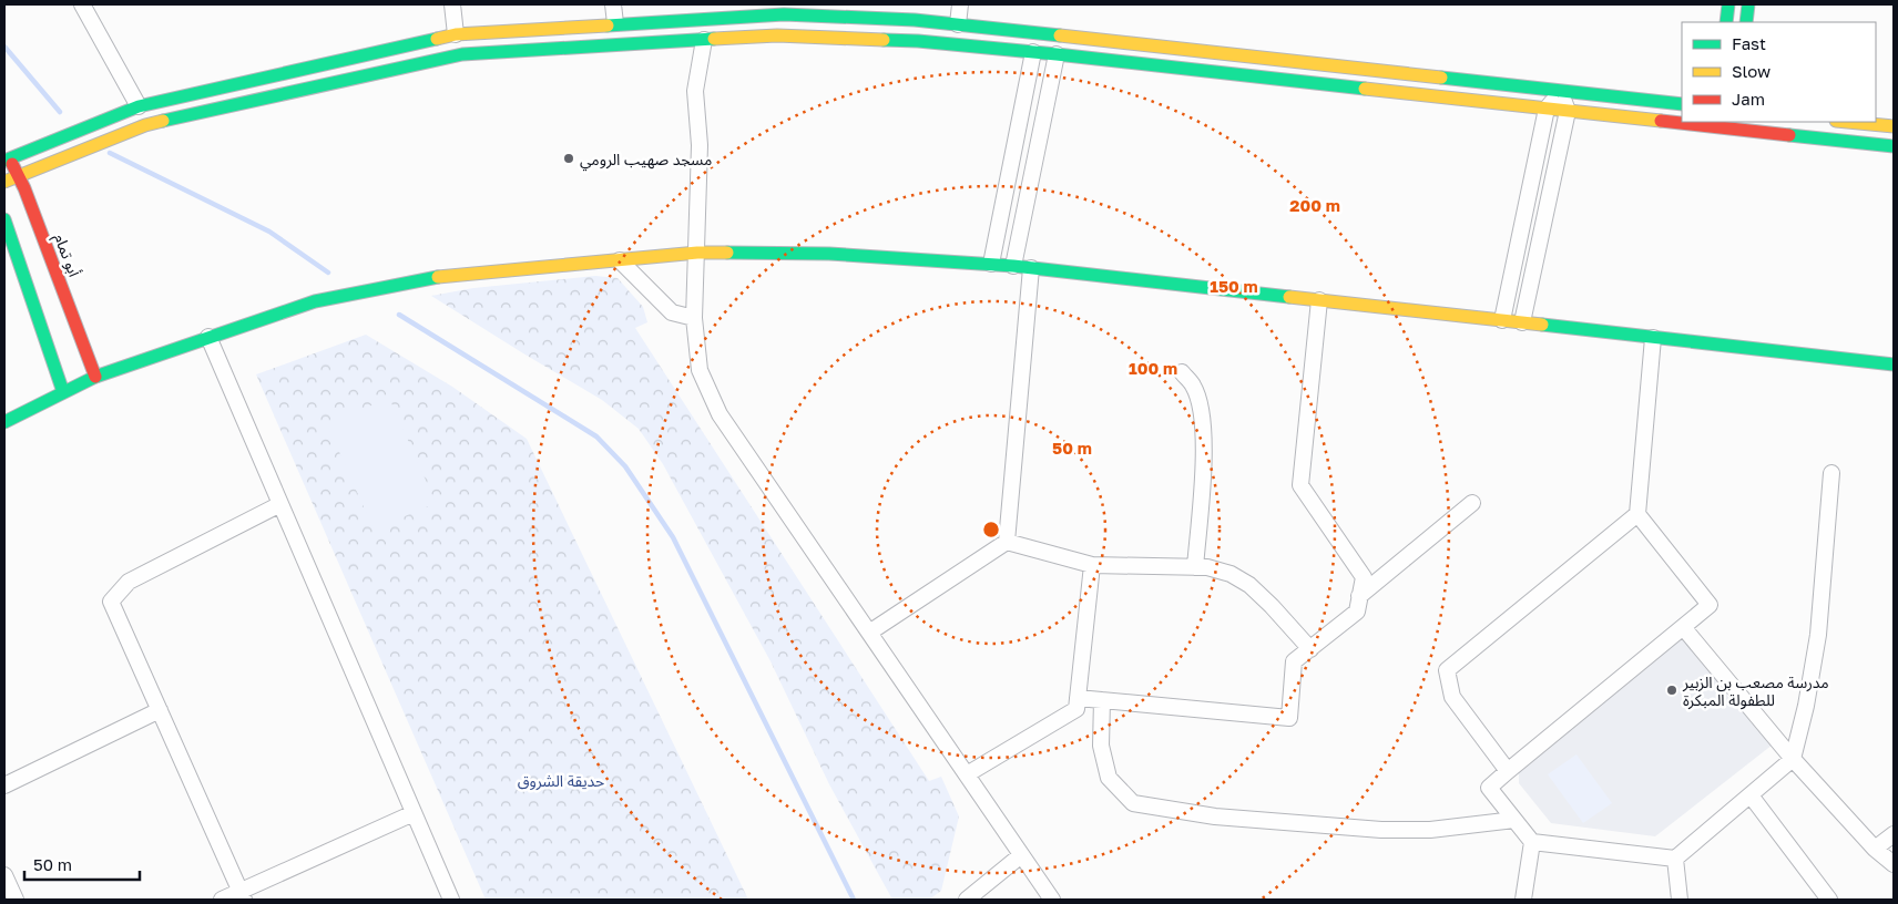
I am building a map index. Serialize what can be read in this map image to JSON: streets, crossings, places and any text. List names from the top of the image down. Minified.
{"streets":{"street":["أبو تمام"]},"parks":["حديقة الشروق"],"places":["مسجد صهيب الرومي","مدرسة مصعب بن الزبير للطفولة المبكرة"],"legend":["Fast","Slow","Jam"],"scale_bar":"50 m","rings":["200 m","150 m","100 m","50 m"]}
